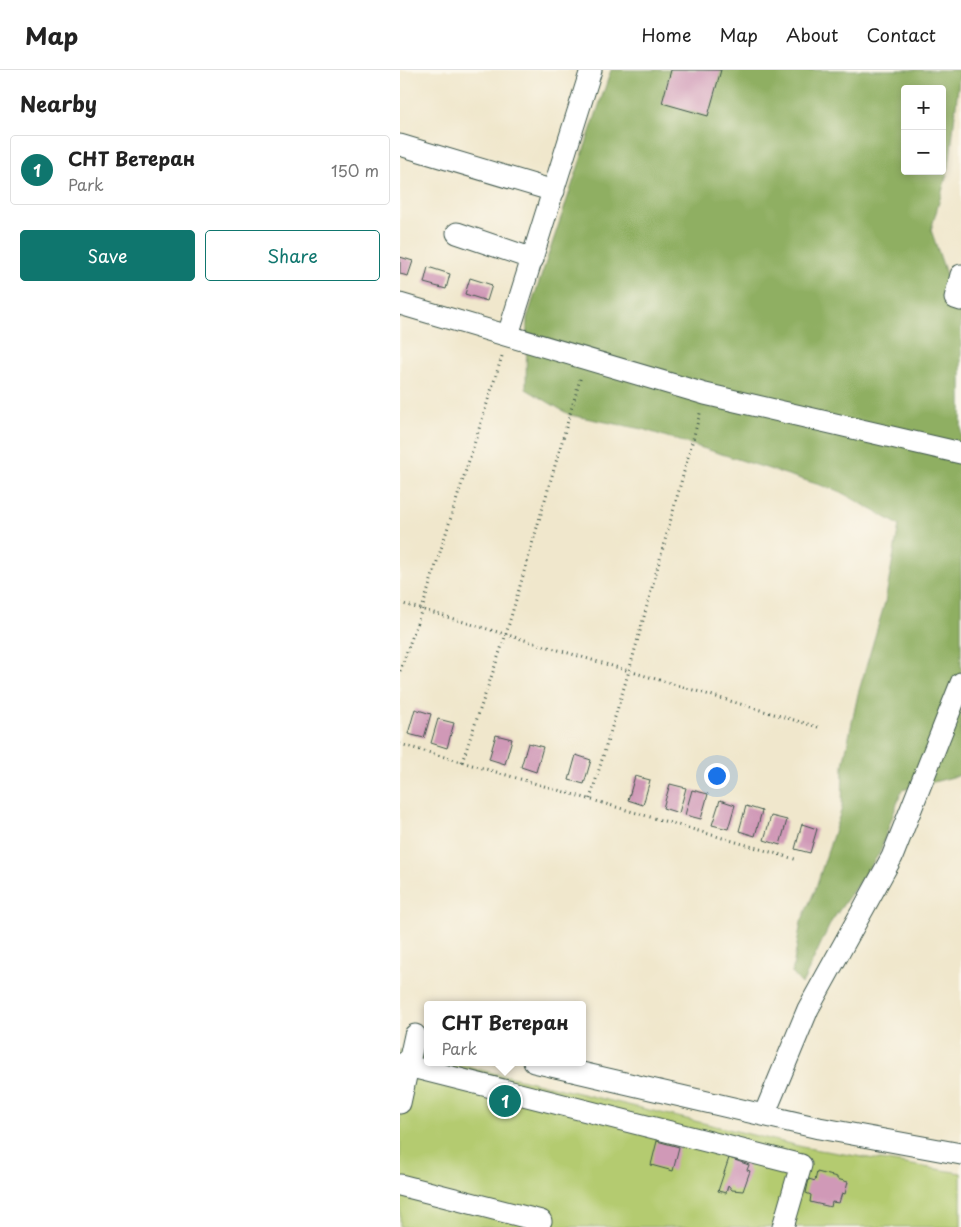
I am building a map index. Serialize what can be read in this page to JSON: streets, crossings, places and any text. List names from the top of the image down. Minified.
{"page":{"header":"Map","nav":["Home","Map","About","Contact"],"heading":"Nearby","map_buttons":["+","−"],"list":[{"mark":"1","name":"СНТ Ветеран","note":"Park","value":"150 m"}],"buttons":["Save","Share"],"popup":["СНТ Ветеран","Park"],"pins":"1"}}
